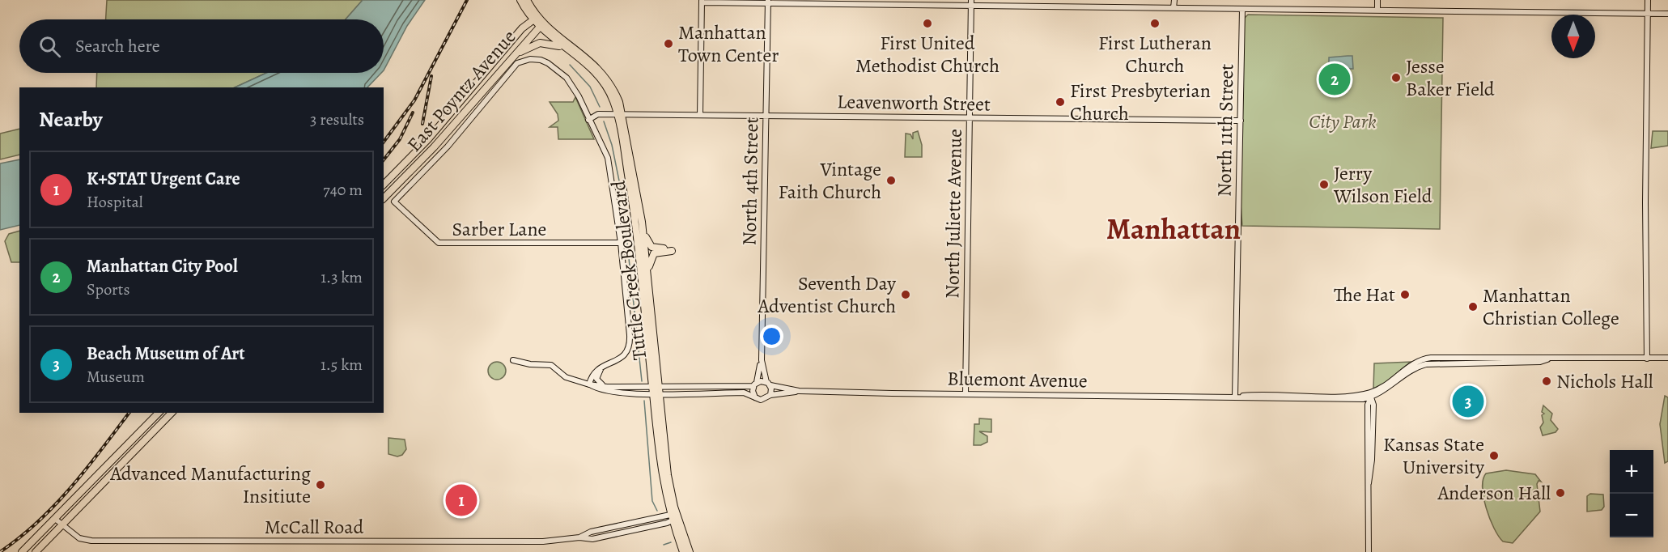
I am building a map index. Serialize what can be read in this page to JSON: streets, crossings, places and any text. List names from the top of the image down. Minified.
{"streets":{"highway":["East Poyntz Avenue","Tuttle Creek Boulevard"],"street":["Leavenworth Street","North 11th Street","North 4th Street","North Juliette Avenue","Sarber Lane","Bluemont Avenue","McCall Road"]},"crossings":[["East Poyntz Avenue","Tuttle Creek Boulevard"],["Leavenworth Street","North 11th Street"],["Leavenworth Street","North 4th Street"],["Leavenworth Street","North Juliette Avenue"],["Leavenworth Street","Sarber Lane"],["Leavenworth Street","Tuttle Creek Boulevard"],["North 11th Street","Bluemont Avenue"],["North 4th Street","Bluemont Avenue"],["North Juliette Avenue","Bluemont Avenue"],["Tuttle Creek Boulevard","McCall Road"]],"districts":["Manhattan"],"parks":["City Park"],"places":["First United Methodist Church","First Lutheran Church","Manhattan Town Center","Jesse Baker Field","First Presbyterian Church","Vintage Faith Church","Jerry Wilson Field","Seventh Day Adventist Church","The Hat","Manhattan Christian College","Nichols Hall","Kansas State University","Advanced Manufacturing Insitiute","Anderson Hall"],"north":"bottom","page":{"search":"Search here","pins":["2","3","1"],"heading":["Nearby","3 results"],"list":[{"mark":"1","name":"K+STAT Urgent Care","note":"Hospital","value":"740 m"},{"mark":"2","name":"Manhattan City Pool","note":"Sports","value":"1.3 km"},{"mark":"3","name":"Beach Museum of Art","note":"Museum","value":"1.5 km"}],"map_buttons":["+","−"]}}
